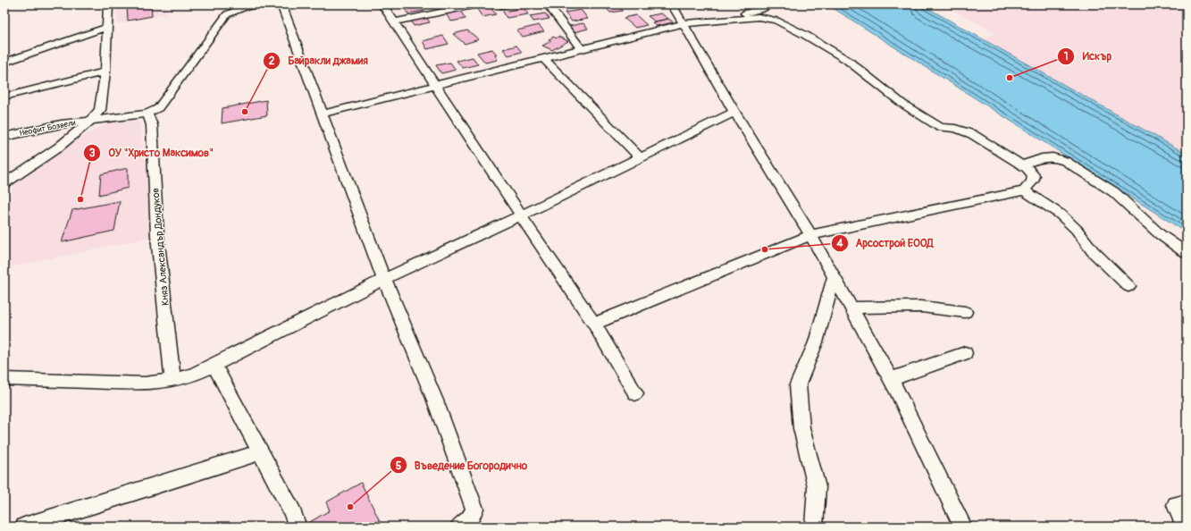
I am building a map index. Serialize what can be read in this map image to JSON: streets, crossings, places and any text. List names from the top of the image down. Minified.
{"streets":{"street":["Неофит Бозвели","Княз Александър Дондуков"]},"crossings":[["Неофит Бозвели","Княз Александър Дондуков"]],"places":["Искър","Байракли джамия","ОУ \"Христо Максимов\"","Арсострой ЕООД","Въведение Богородично"]}
